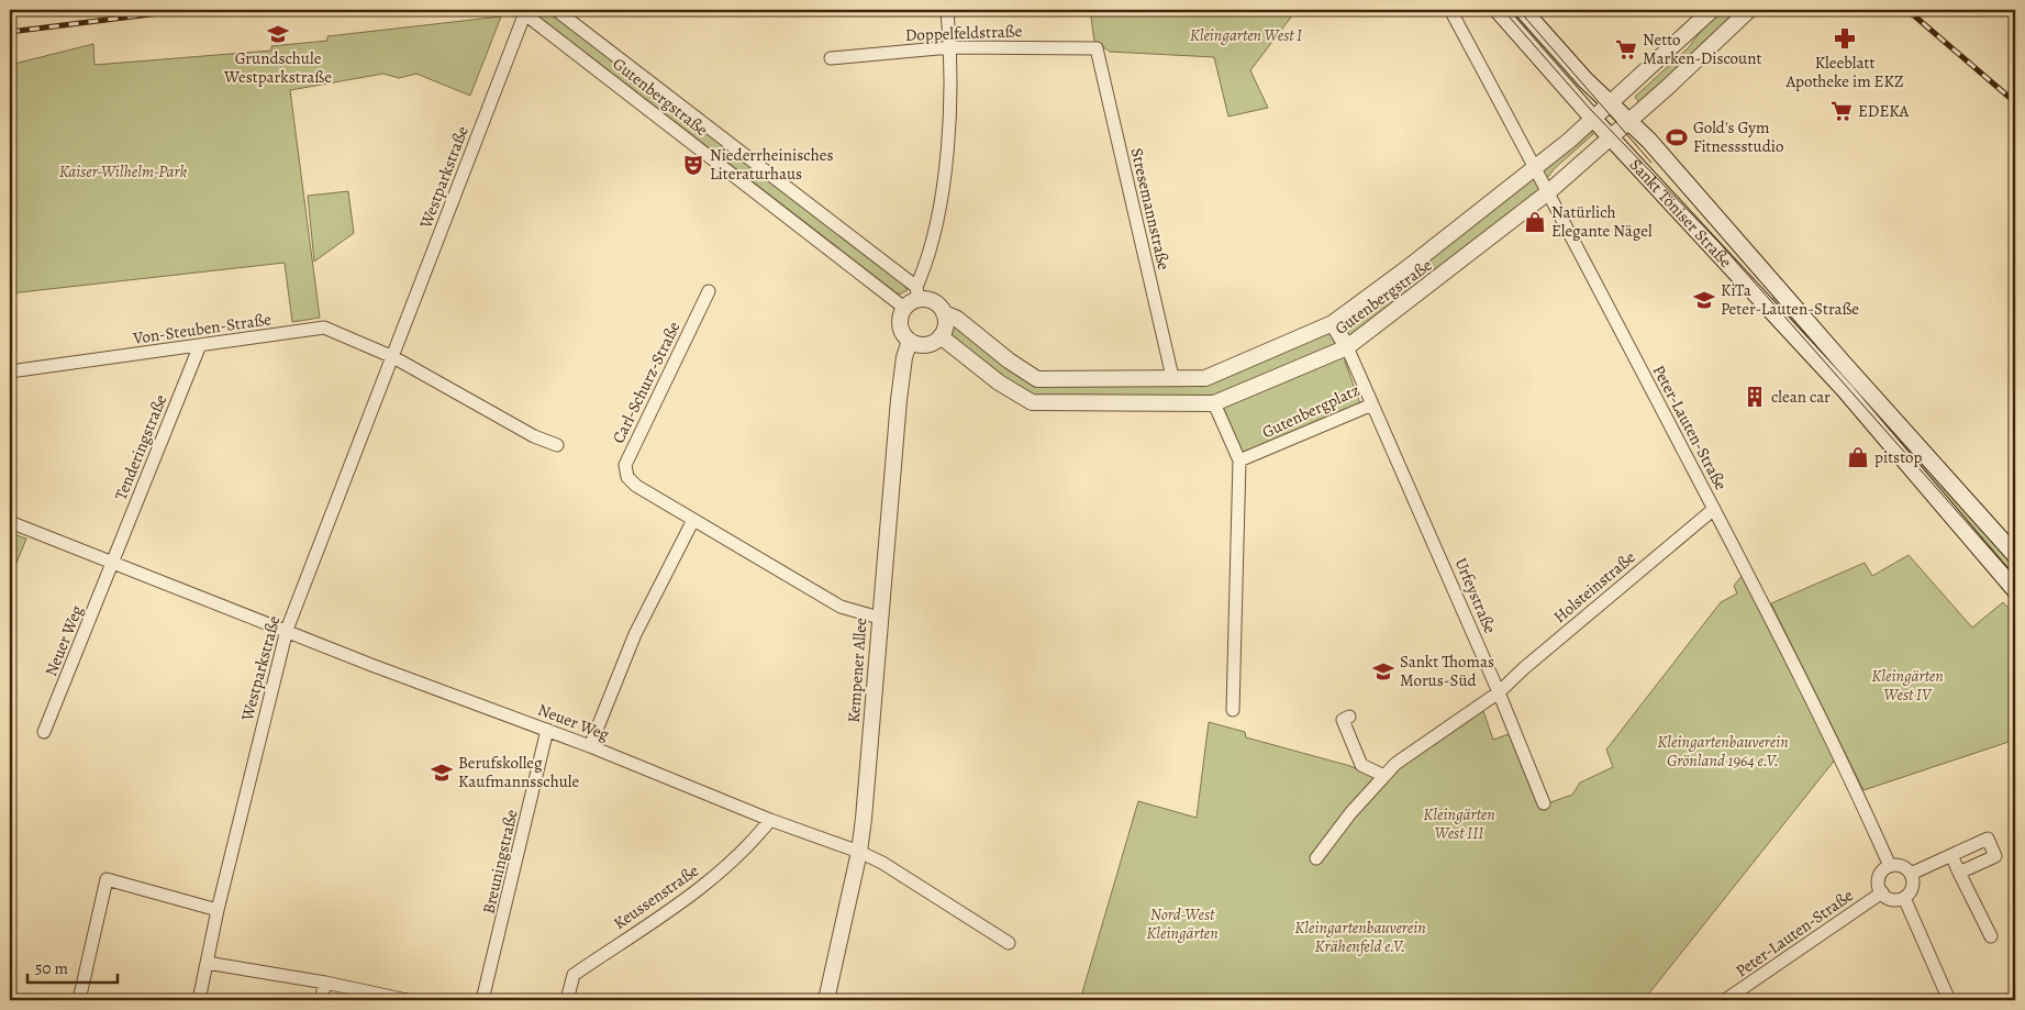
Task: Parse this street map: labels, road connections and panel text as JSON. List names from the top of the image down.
{
  "streets": {
    "main road": ["Sankt Töniser Straße"],
    "street": [
      "Doppelfeldstraße",
      "Gutenbergstraße",
      "Westparkstraße",
      "Stresemannstraße",
      "Von-Steuben-Straße",
      "Carl-Schurz-Straße",
      "Gutenbergplatz",
      "Peter-Lauten-Straße",
      "Tenderingstraße",
      "Holsteinstraße",
      "Urfeystraße",
      "Neuer Weg",
      "Kempener Allee",
      "Breuningstraße",
      "Keussenstraße"
    ]
  },
  "crossings": [
    ["Doppelfeldstraße", "Stresemannstraße"],
    ["Gutenbergstraße", "Westparkstraße"],
    ["Gutenbergstraße", "Stresemannstraße"],
    ["Gutenbergstraße", "Sankt Töniser Straße"],
    ["Gutenbergstraße", "Gutenbergplatz"],
    ["Gutenbergstraße", "Peter-Lauten-Straße"],
    ["Gutenbergstraße", "Kempener Allee"],
    ["Westparkstraße", "Von-Steuben-Straße"],
    ["Westparkstraße", "Neuer Weg"],
    ["Von-Steuben-Straße", "Tenderingstraße"],
    ["Carl-Schurz-Straße", "Kempener Allee"],
    ["Gutenbergplatz", "Urfeystraße"],
    ["Peter-Lauten-Straße", "Holsteinstraße"],
    ["Tenderingstraße", "Neuer Weg"],
    ["Holsteinstraße", "Urfeystraße"],
    ["Neuer Weg", "Kempener Allee"],
    ["Neuer Weg", "Breuningstraße"],
    ["Neuer Weg", "Keussenstraße"]
  ],
  "parks": [
    "Kleingarten West I",
    "Kaiser-Wilhelm-Park",
    "Kleingärten West IV",
    "Kleingartenbauverein Grönland 1964 e.V.",
    "Kleingärten West III",
    "Nord-West Kleingärten",
    "Kleingartenbauverein Krähenfeld e.V."
  ],
  "places": {
    "school or university": [
      "Grundschule Westparkstraße",
      "KiTa Peter-Lauten-Straße",
      "Sankt Thomas Morus-Süd",
      "Berufskolleg Kaufmannsschule"
    ],
    "pharmacy": ["Kleeblatt Apotheke im EKZ"],
    "supermarket": ["Netto Marken-Discount", "EDEKA"],
    "sports": ["Gold's Gym Fitnessstudio"],
    "theatre": ["Niederrheinisches Literaturhaus"],
    "shop": ["Natürlich Elegante Nägel", "pitstop"],
    "building": ["clean car"]
  },
  "scale_bar": "50 m"
}
